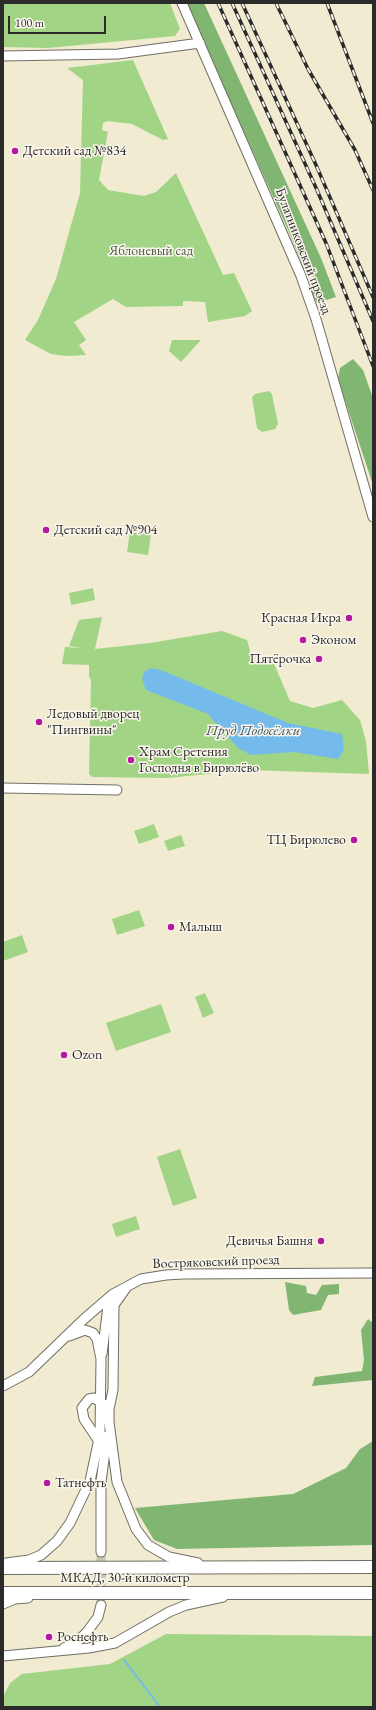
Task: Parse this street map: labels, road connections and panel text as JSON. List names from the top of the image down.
{
  "streets": {
    "highway": ["МКАД, 30-й километр"],
    "street": ["Булатниковский проезд", "Востряковский проезд"]
  },
  "water": ["Пруд Подосёлки"],
  "parks": ["Яблоневый сад"],
  "places": [
    "Детский сад №834",
    "Детский сад №904",
    "Красная Икра",
    "Эконом",
    "Пятёрочка",
    "Ледовый дворец \"Пингвины\"",
    "Храм Сретения Господня в Бирюлёво",
    "ТЦ Бирюлево",
    "Малыш",
    "Ozon",
    "Девичья Башня",
    "Татнефть",
    "Роснефть"
  ],
  "scale_bar": "100 m"
}
